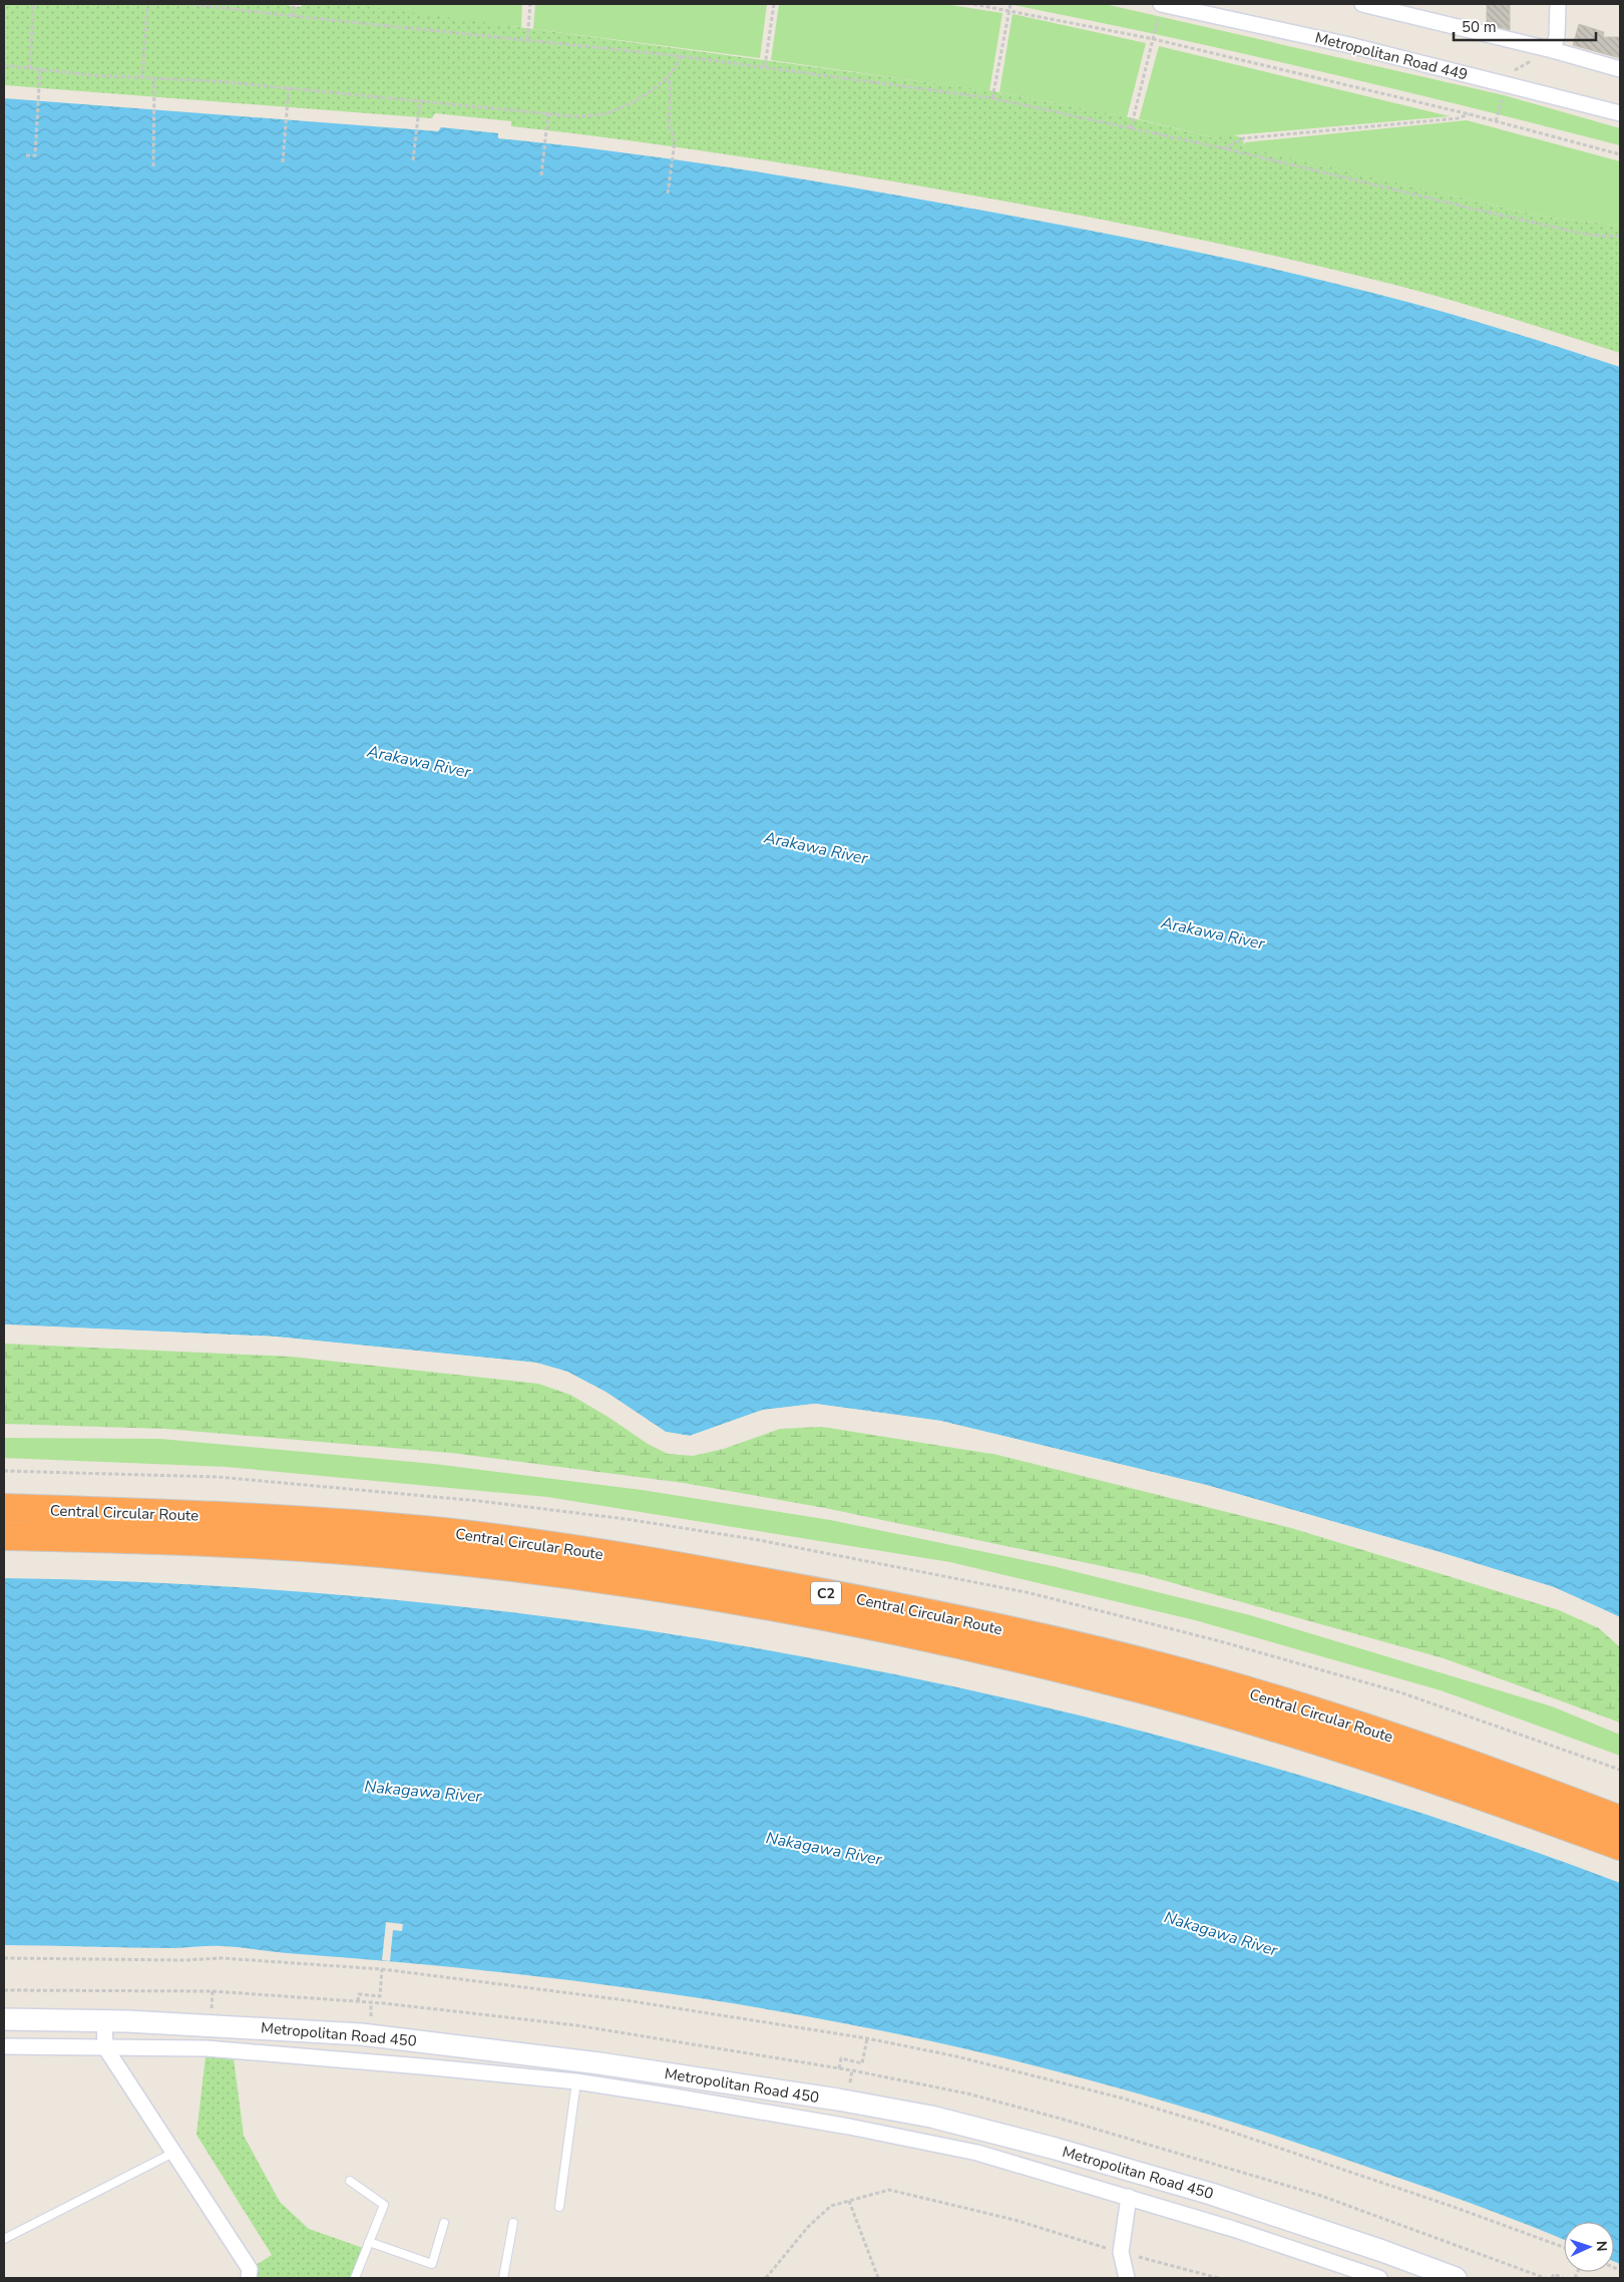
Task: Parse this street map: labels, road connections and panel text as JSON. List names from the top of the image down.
{
  "streets": {
    "highway": ["Central Circular Route", "C2"],
    "main road": ["Metropolitan Road 450"],
    "street": ["Metropolitan Road 449"]
  },
  "water": ["Arakawa River", "Nakagawa River"],
  "scale_bar": "50 m",
  "north": "right"
}
